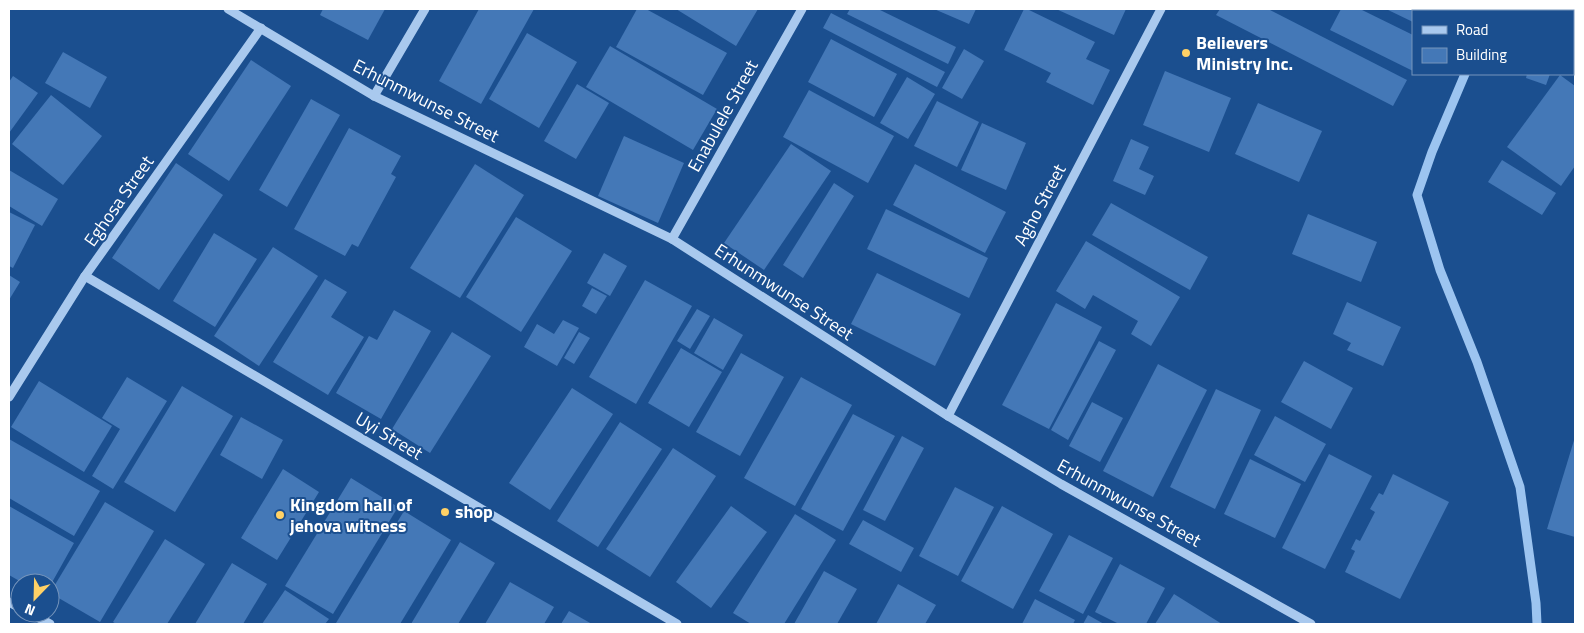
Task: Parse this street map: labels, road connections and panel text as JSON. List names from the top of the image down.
{
  "streets": {
    "street": [
      "Erhunmwunse Street",
      "Enabulele Street",
      "Eghosa Street",
      "Agho Street",
      "Uyi Street"
    ]
  },
  "crossings": [
    ["Erhunmwunse Street", "Enabulele Street"],
    ["Erhunmwunse Street", "Eghosa Street"],
    ["Erhunmwunse Street", "Agho Street"],
    ["Eghosa Street", "Uyi Street"]
  ],
  "places": ["Believers Ministry Inc.", "shop", "Kingdom hall of jehova witness"],
  "legend": ["Road", "Building"],
  "north": "bottom left"
}
